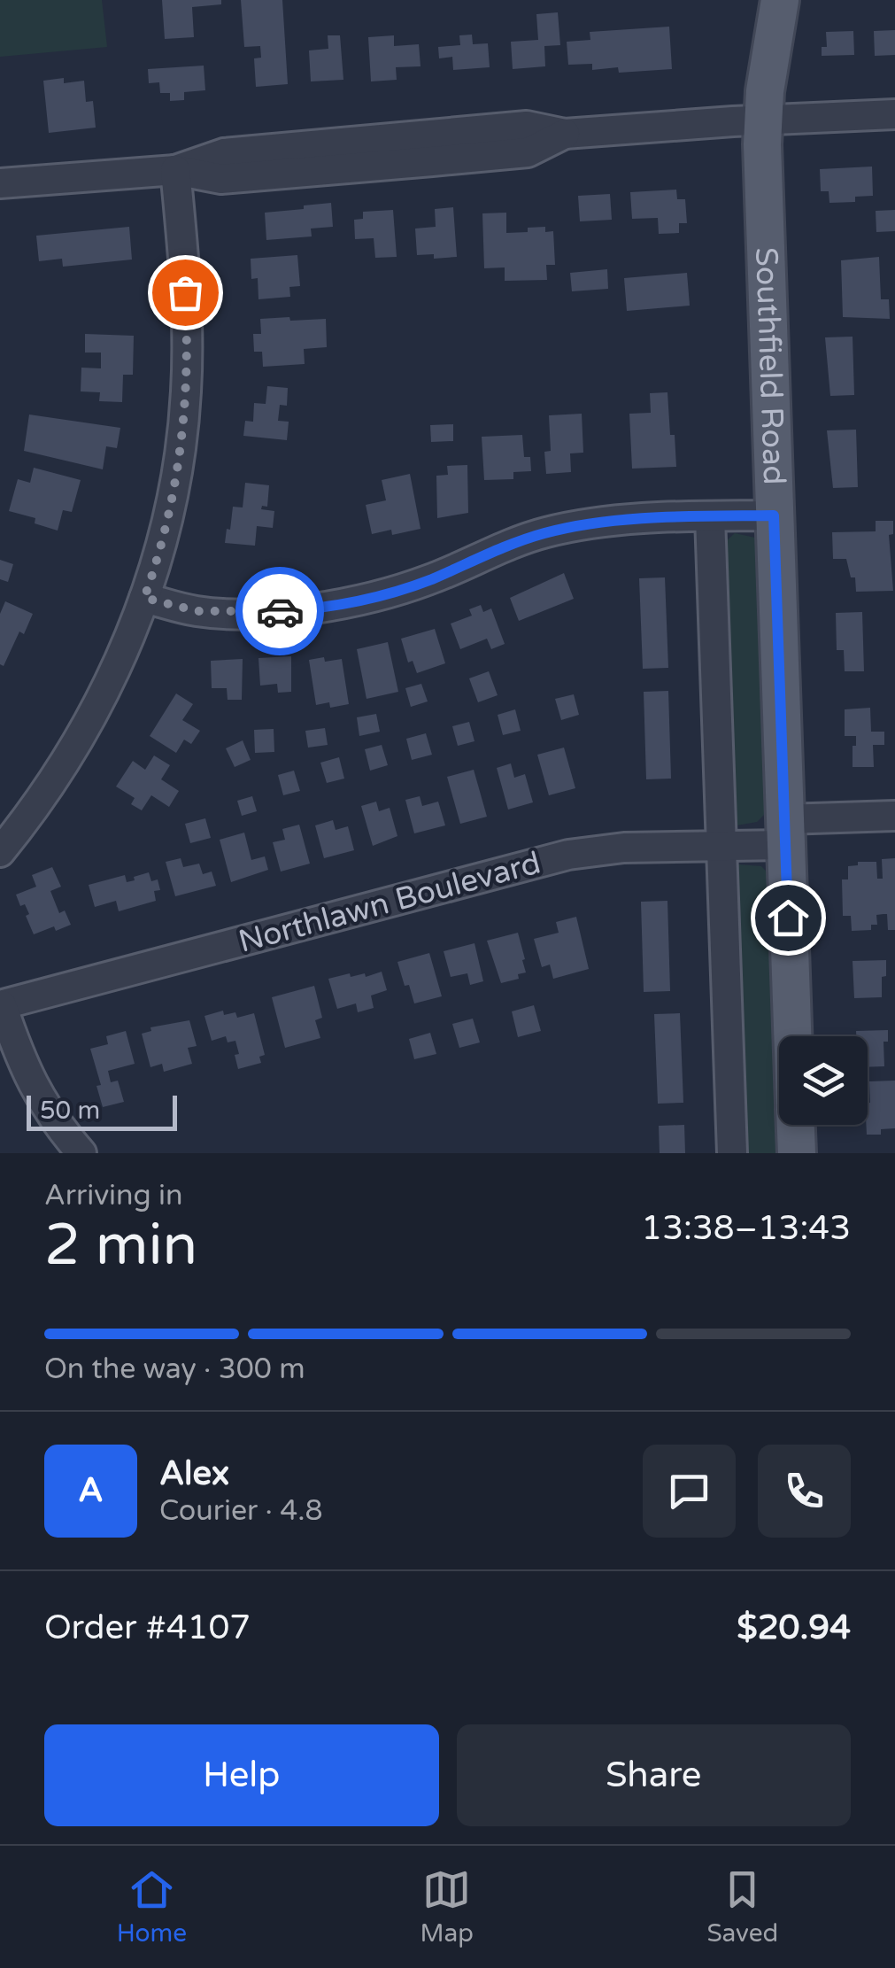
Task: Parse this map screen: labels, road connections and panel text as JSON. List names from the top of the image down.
{
  "streets": {
    "main road": ["Southfield Road"],
    "street": ["Northlawn Boulevard"]
  },
  "crossings": [
    ["Southfield Road", "Northlawn Boulevard"]
  ],
  "scale_bar": "50 m",
  "page": {
    "scale": "50 m",
    "heading": ["2 min", "Arriving in", "13:38–13:43"],
    "panel": [
      "Alex",
      "Courier · 4.8",
      "Order #4107",
      "$20.94"
    ],
    "bar": "On the way · 300 m",
    "round": "A",
    "buttons": ["Help", "Share"],
    "tabs": ["Home", "Map", "Saved"]
  }
}
